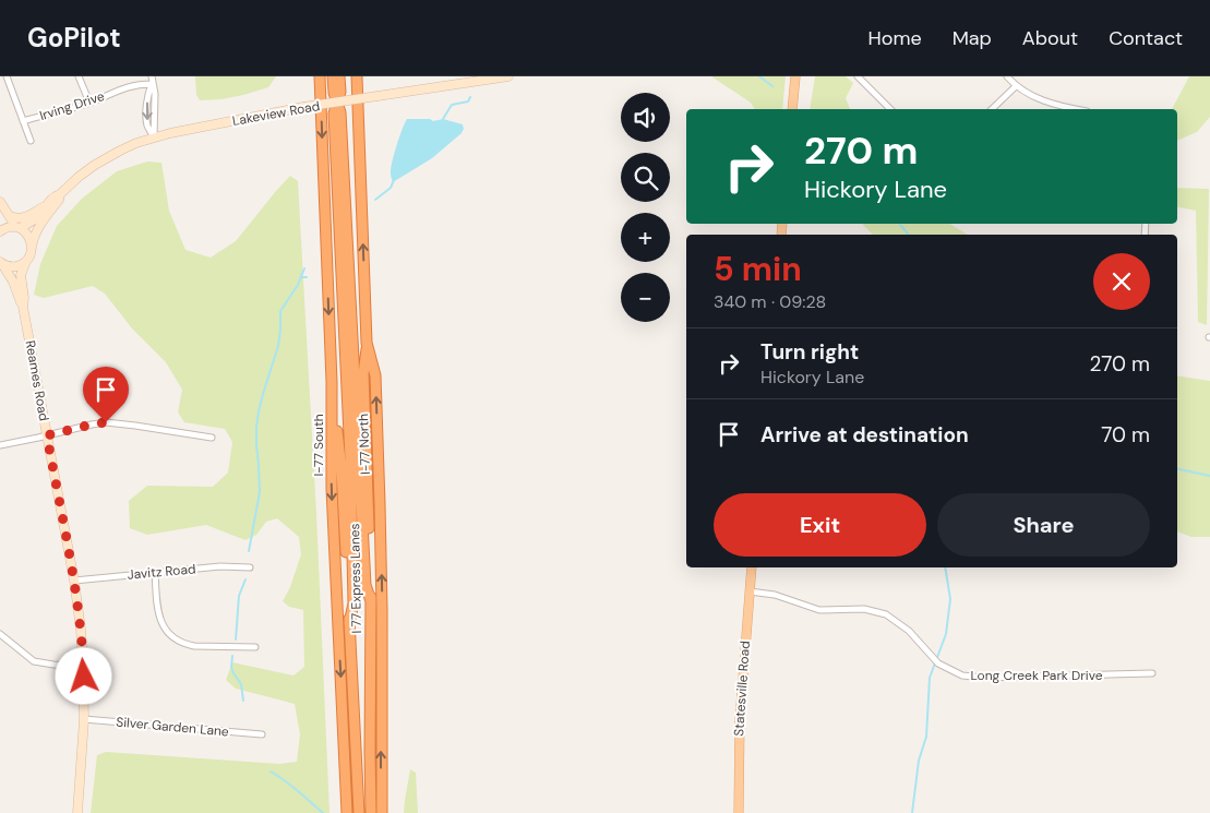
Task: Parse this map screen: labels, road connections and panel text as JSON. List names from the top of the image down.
{
  "streets": {
    "highway": ["I-77 North", "I-77 South", "I 77 Express Lanes"],
    "main road": ["Lakeview Road", "Reames Road", "Statesville Road"],
    "street": [
      "Irving Drive",
      "Javitz Road",
      "Long Creek Park Drive",
      "Silver Garden Lane"
    ]
  },
  "crossings": [
    ["Lakeview Road", "Reames Road"],
    ["Reames Road", "Javitz Road"],
    ["Reames Road", "Silver Garden Lane"],
    ["I-77 North", "I 77 Express Lanes"],
    ["I-77 South", "I 77 Express Lanes"],
    ["Long Creek Park Drive", "Statesville Road"]
  ],
  "page": {
    "header": "GoPilot",
    "nav": [
      "Home",
      "Map",
      "About",
      "Contact"
    ],
    "map_buttons": ["+", "−"],
    "turn": ["270 m", "Hickory Lane"],
    "heading": ["5 min", "340 m · 09:28"],
    "list": [
      {
        "name": "Turn right",
        "note": "Hickory Lane",
        "value": "270 m"
      },
      {
        "name": "Arrive at destination",
        "value": "70 m"
      }
    ],
    "buttons": ["Exit", "Share"]
  }
}
